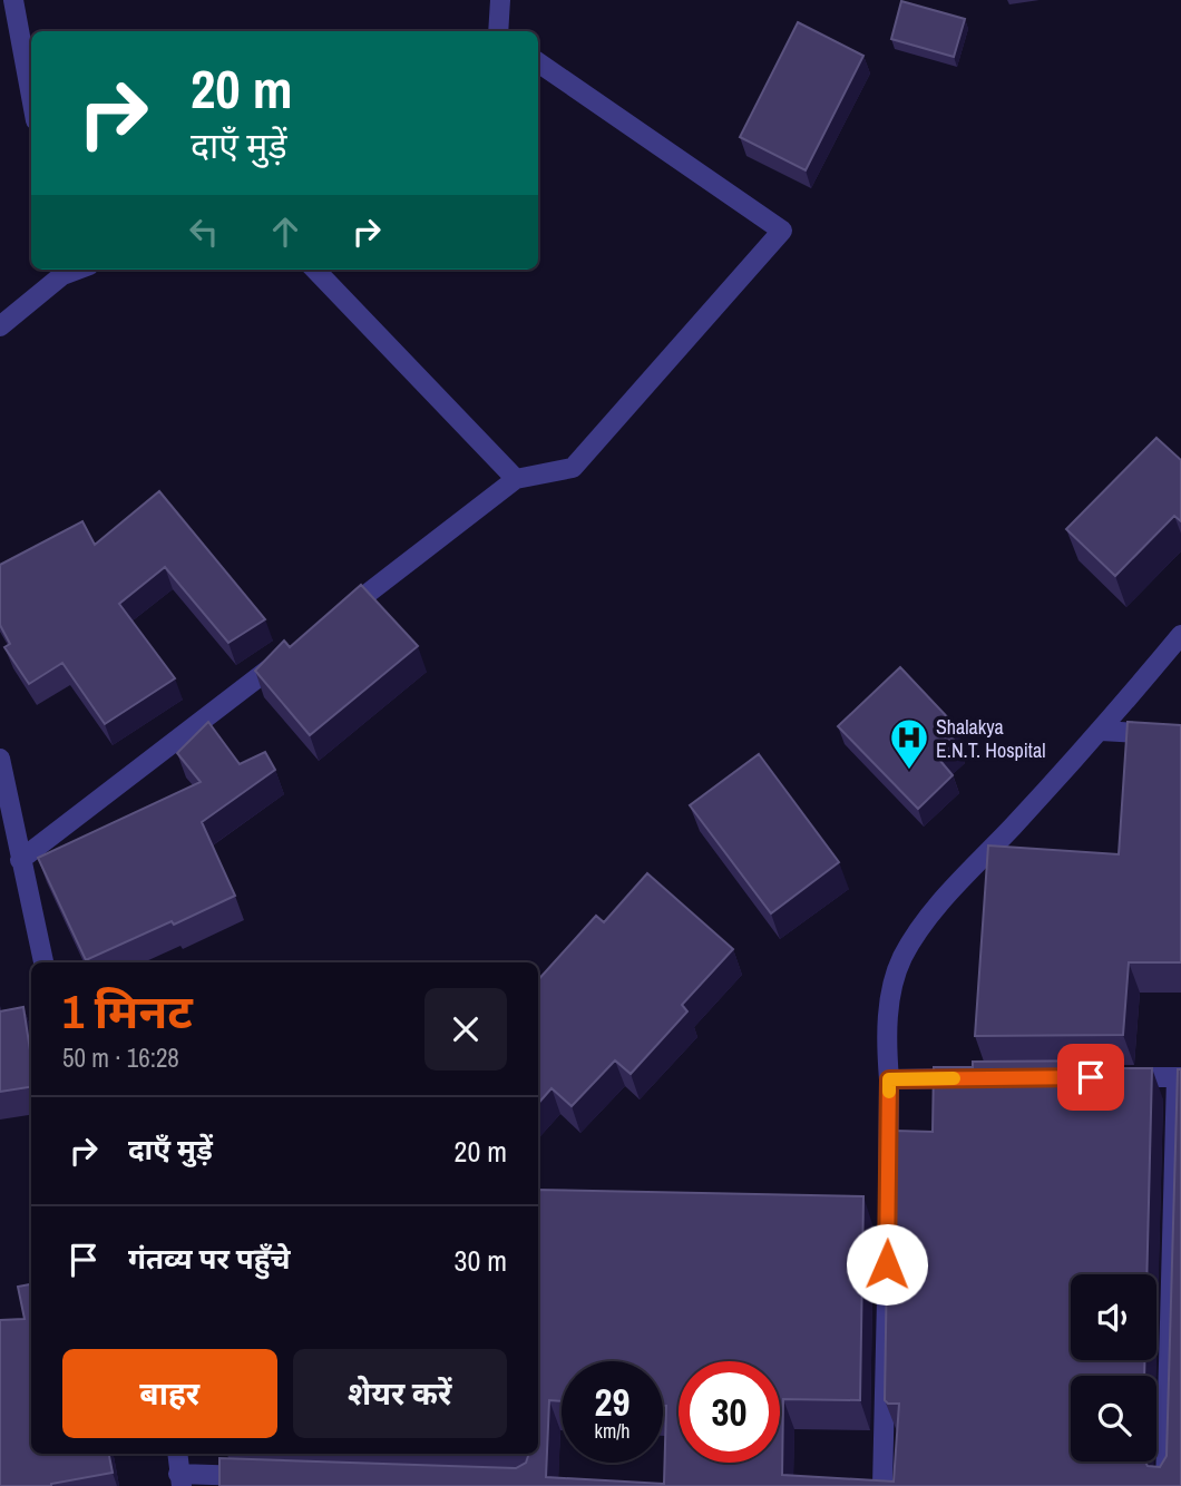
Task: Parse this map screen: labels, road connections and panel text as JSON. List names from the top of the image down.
{
  "places": {
    "hospital": ["Shalakya E.N.T. Hospital"]
  },
  "page": {
    "turn": ["20 m", "दाएँ मुड़ें"],
    "heading": ["1 मिनट", "50 m · 16:28"],
    "list": [
      {
        "name": "दाएँ मुड़ें",
        "value": "20 m"
      },
      {
        "name": "गंतव्य पर पहुँचे",
        "value": "30 m"
      }
    ],
    "buttons": ["बाहर", "शेयर करें"],
    "speed": "29 km/h",
    "limit": "30"
  }
}
